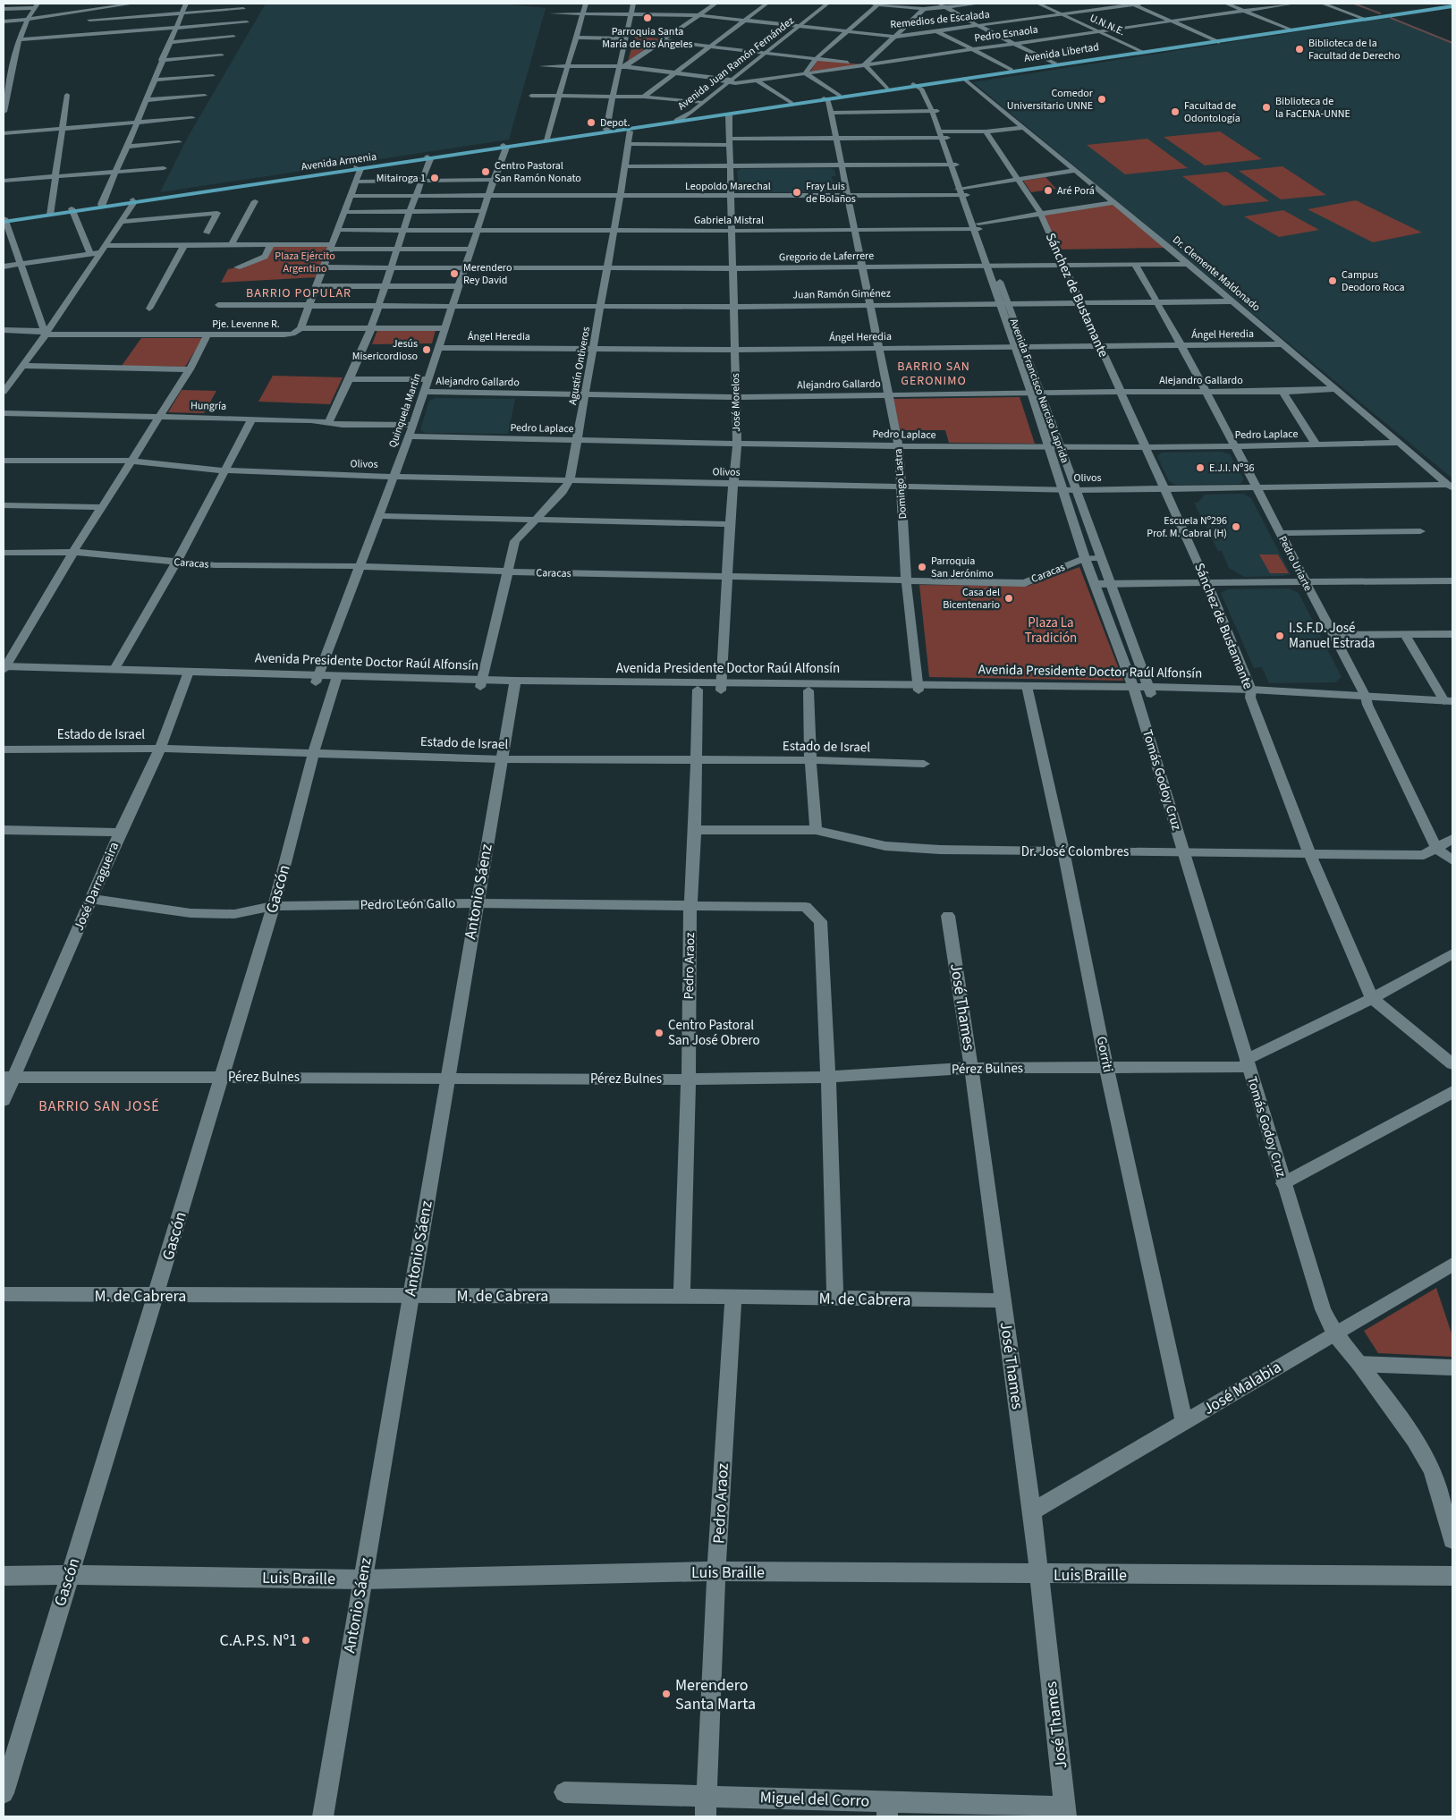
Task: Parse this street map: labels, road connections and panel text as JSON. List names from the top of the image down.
{
  "streets": {
    "main road": ["Avenida Libertad", "Avenida Armenia"],
    "street": [
      "Remedios de Escalada",
      "U.N.N.E.",
      "Pedro Esnaola",
      "Avenida Juan Ramón Fernández",
      "Leopoldo Marechal",
      "Gabriela Mistral",
      "Gregorio de Laferrere",
      "Dr. Clemente Maldonado",
      "Juan Ramón Giménez",
      "Sánchez de Bustamante",
      "Pje. Levenne R.",
      "Ángel Heredia",
      "Agustín Ontiveros",
      "Alejandro Gallardo",
      "Avenida Francisco Narciso Laprida",
      "José Morelos",
      "Hungría",
      "Quinquela Martin",
      "Pedro Laplace",
      "Olivos",
      "Domingo Lastra",
      "Caracas",
      "Pedro Uriarte",
      "Avenida Presidente Doctor Raúl Alfonsín",
      "Estado de Israel",
      "Tomás Godoy Cruz",
      "Dr. José Colombres",
      "José Darragueira",
      "Gascón",
      "Antonio Sáenz",
      "Pedro León Gallo",
      "Pedro Araoz",
      "José Thames",
      "Gorriti",
      "Pérez Bulnes",
      "M. de Cabrera",
      "José Malabia",
      "Luis Braille",
      "Miguel del Corro"
    ]
  },
  "crossings": [
    ["Remedios de Escalada", "U.N.N.E."],
    ["Remedios de Escalada", "Avenida Juan Ramón Fernández"],
    ["U.N.N.E.", "Pedro Esnaola"],
    ["U.N.N.E.", "Avenida Libertad"],
    ["Pedro Esnaola", "Avenida Juan Ramón Fernández"],
    ["Avenida Libertad", "Avenida Juan Ramón Fernández"],
    ["Avenida Libertad", "Avenida Armenia"],
    ["Avenida Libertad", "Dr. Clemente Maldonado"],
    ["Avenida Libertad", "Avenida Francisco Narciso Laprida"],
    ["Avenida Libertad", "José Morelos"],
    ["Avenida Libertad", "Domingo Lastra"],
    ["Avenida Juan Ramón Fernández", "Avenida Armenia"],
    ["Avenida Armenia", "Quinquela Martin"],
    ["Leopoldo Marechal", "Dr. Clemente Maldonado"],
    ["Leopoldo Marechal", "Sánchez de Bustamante"],
    ["Leopoldo Marechal", "Agustín Ontiveros"],
    ["Leopoldo Marechal", "Avenida Francisco Narciso Laprida"],
    ["Leopoldo Marechal", "José Morelos"],
    ["Leopoldo Marechal", "Quinquela Martin"],
    ["Leopoldo Marechal", "Domingo Lastra"],
    ["Gabriela Mistral", "Dr. Clemente Maldonado"],
    ["Gabriela Mistral", "Sánchez de Bustamante"],
    ["Gabriela Mistral", "Agustín Ontiveros"],
    ["Gabriela Mistral", "Avenida Francisco Narciso Laprida"],
    ["Gabriela Mistral", "José Morelos"],
    ["Gabriela Mistral", "Quinquela Martin"],
    ["Gabriela Mistral", "Domingo Lastra"],
    ["Gregorio de Laferrere", "Dr. Clemente Maldonado"],
    ["Gregorio de Laferrere", "Sánchez de Bustamante"],
    ["Gregorio de Laferrere", "Agustín Ontiveros"],
    ["Gregorio de Laferrere", "Avenida Francisco Narciso Laprida"],
    ["Gregorio de Laferrere", "José Morelos"],
    ["Gregorio de Laferrere", "Quinquela Martin"],
    ["Gregorio de Laferrere", "Domingo Lastra"],
    ["Gregorio de Laferrere", "Pedro Uriarte"],
    ["Dr. Clemente Maldonado", "Juan Ramón Giménez"],
    ["Dr. Clemente Maldonado", "Ángel Heredia"],
    ["Dr. Clemente Maldonado", "Alejandro Gallardo"],
    ["Dr. Clemente Maldonado", "Pedro Laplace"],
    ["Dr. Clemente Maldonado", "Olivos"],
    ["Juan Ramón Giménez", "Sánchez de Bustamante"],
    ["Juan Ramón Giménez", "Agustín Ontiveros"],
    ["Juan Ramón Giménez", "Avenida Francisco Narciso Laprida"],
    ["Juan Ramón Giménez", "José Morelos"],
    ["Juan Ramón Giménez", "Quinquela Martin"],
    ["Juan Ramón Giménez", "Domingo Lastra"],
    ["Juan Ramón Giménez", "Pedro Uriarte"],
    ["Sánchez de Bustamante", "Ángel Heredia"],
    ["Sánchez de Bustamante", "Alejandro Gallardo"],
    ["Sánchez de Bustamante", "Pedro Laplace"],
    ["Sánchez de Bustamante", "Olivos"],
    ["Sánchez de Bustamante", "Avenida Presidente Doctor Raúl Alfonsín"],
    ["Sánchez de Bustamante", "Dr. José Colombres"],
    ["Pje. Levenne R.", "Quinquela Martin"],
    ["Ángel Heredia", "Agustín Ontiveros"],
    ["Ángel Heredia", "Avenida Francisco Narciso Laprida"],
    ["Ángel Heredia", "José Morelos"],
    ["Ángel Heredia", "Quinquela Martin"],
    ["Ángel Heredia", "Domingo Lastra"],
    ["Ángel Heredia", "Pedro Uriarte"],
    ["Agustín Ontiveros", "Alejandro Gallardo"],
    ["Agustín Ontiveros", "Pedro Laplace"],
    ["Agustín Ontiveros", "Olivos"],
    ["Agustín Ontiveros", "Caracas"],
    ["Agustín Ontiveros", "Avenida Presidente Doctor Raúl Alfonsín"],
    ["Alejandro Gallardo", "Avenida Francisco Narciso Laprida"],
    ["Alejandro Gallardo", "José Morelos"],
    ["Alejandro Gallardo", "Quinquela Martin"],
    ["Alejandro Gallardo", "Domingo Lastra"],
    ["Alejandro Gallardo", "Pedro Uriarte"],
    ["Avenida Francisco Narciso Laprida", "Pedro Laplace"],
    ["Avenida Francisco Narciso Laprida", "Olivos"],
    ["Avenida Francisco Narciso Laprida", "Caracas"],
    ["Avenida Francisco Narciso Laprida", "Avenida Presidente Doctor Raúl Alfonsín"],
    ["Avenida Francisco Narciso Laprida", "Tomás Godoy Cruz"],
    ["José Morelos", "Pedro Laplace"],
    ["José Morelos", "Olivos"],
    ["José Morelos", "Caracas"],
    ["José Morelos", "Avenida Presidente Doctor Raúl Alfonsín"],
    ["Hungría", "Quinquela Martin"],
    ["Quinquela Martin", "Pedro Laplace"],
    ["Quinquela Martin", "Olivos"],
    ["Quinquela Martin", "Caracas"],
    ["Quinquela Martin", "Avenida Presidente Doctor Raúl Alfonsín"],
    ["Pedro Laplace", "Domingo Lastra"],
    ["Pedro Laplace", "Pedro Uriarte"],
    ["Olivos", "Domingo Lastra"],
    ["Olivos", "Pedro Uriarte"],
    ["Domingo Lastra", "Caracas"],
    ["Domingo Lastra", "Avenida Presidente Doctor Raúl Alfonsín"],
    ["Pedro Uriarte", "Avenida Presidente Doctor Raúl Alfonsín"],
    ["Pedro Uriarte", "Dr. José Colombres"],
    ["Avenida Presidente Doctor Raúl Alfonsín", "Tomás Godoy Cruz"],
    ["Avenida Presidente Doctor Raúl Alfonsín", "José Darragueira"],
    ["Avenida Presidente Doctor Raúl Alfonsín", "Gascón"],
    ["Avenida Presidente Doctor Raúl Alfonsín", "Antonio Sáenz"],
    ["Avenida Presidente Doctor Raúl Alfonsín", "Pedro Araoz"],
    ["Avenida Presidente Doctor Raúl Alfonsín", "Gorriti"],
    ["Estado de Israel", "José Darragueira"],
    ["Estado de Israel", "Gascón"],
    ["Estado de Israel", "Antonio Sáenz"],
    ["Estado de Israel", "Pedro Araoz"],
    ["Tomás Godoy Cruz", "Dr. José Colombres"],
    ["Tomás Godoy Cruz", "Pérez Bulnes"],
    ["Tomás Godoy Cruz", "José Malabia"],
    ["Dr. José Colombres", "Pedro Araoz"],
    ["Dr. José Colombres", "Gorriti"],
    ["José Darragueira", "Pedro León Gallo"],
    ["José Darragueira", "Pérez Bulnes"],
    ["Gascón", "Pedro León Gallo"],
    ["Gascón", "Pérez Bulnes"],
    ["Gascón", "M. de Cabrera"],
    ["Gascón", "Luis Braille"],
    ["Antonio Sáenz", "Pedro León Gallo"],
    ["Antonio Sáenz", "Pérez Bulnes"],
    ["Antonio Sáenz", "M. de Cabrera"],
    ["Antonio Sáenz", "Luis Braille"],
    ["Pedro León Gallo", "Pedro Araoz"],
    ["Pedro León Gallo", "Pérez Bulnes"],
    ["Pedro Araoz", "Pérez Bulnes"],
    ["Pedro Araoz", "M. de Cabrera"],
    ["Pedro Araoz", "Luis Braille"],
    ["Pedro Araoz", "Miguel del Corro"],
    ["José Thames", "Pérez Bulnes"],
    ["José Thames", "M. de Cabrera"],
    ["José Thames", "José Malabia"],
    ["José Thames", "Luis Braille"],
    ["José Thames", "Miguel del Corro"],
    ["Gorriti", "Pérez Bulnes"],
    ["Gorriti", "José Malabia"]
  ],
  "districts": ["BARRIO POPULAR", "BARRIO SAN GERONIMO", "BARRIO SAN JOSÉ"],
  "parks": ["Plaza Ejército Argentino", "Plaza La Tradición"],
  "places": [
    "Parroquia Santa María de los Ángeles",
    "Biblioteca de la Facultad de Derecho",
    "Comedor Universitario UNNE",
    "Biblioteca de la FaCENA-UNNE",
    "Facultad de Odontología",
    "Depot.",
    "Centro Pastoral San Ramón Nonato",
    "Mitairoga 1",
    "Aré Porá",
    "Fray Luis de Bolaños",
    "Merendero Rey David",
    "Campus Deodoro Roca",
    "Jesús Misericordioso",
    "E.J.I. Nº36",
    "Escuela Nº296 Prof. M. Cabral (H)",
    "Parroquia San Jerónimo",
    "Casa del Bicentenario",
    "I.S.F.D. José Manuel Estrada",
    "Centro Pastoral San José Obrero",
    "C.A.P.S. Nº1",
    "Merendero Santa Marta"
  ]
}
